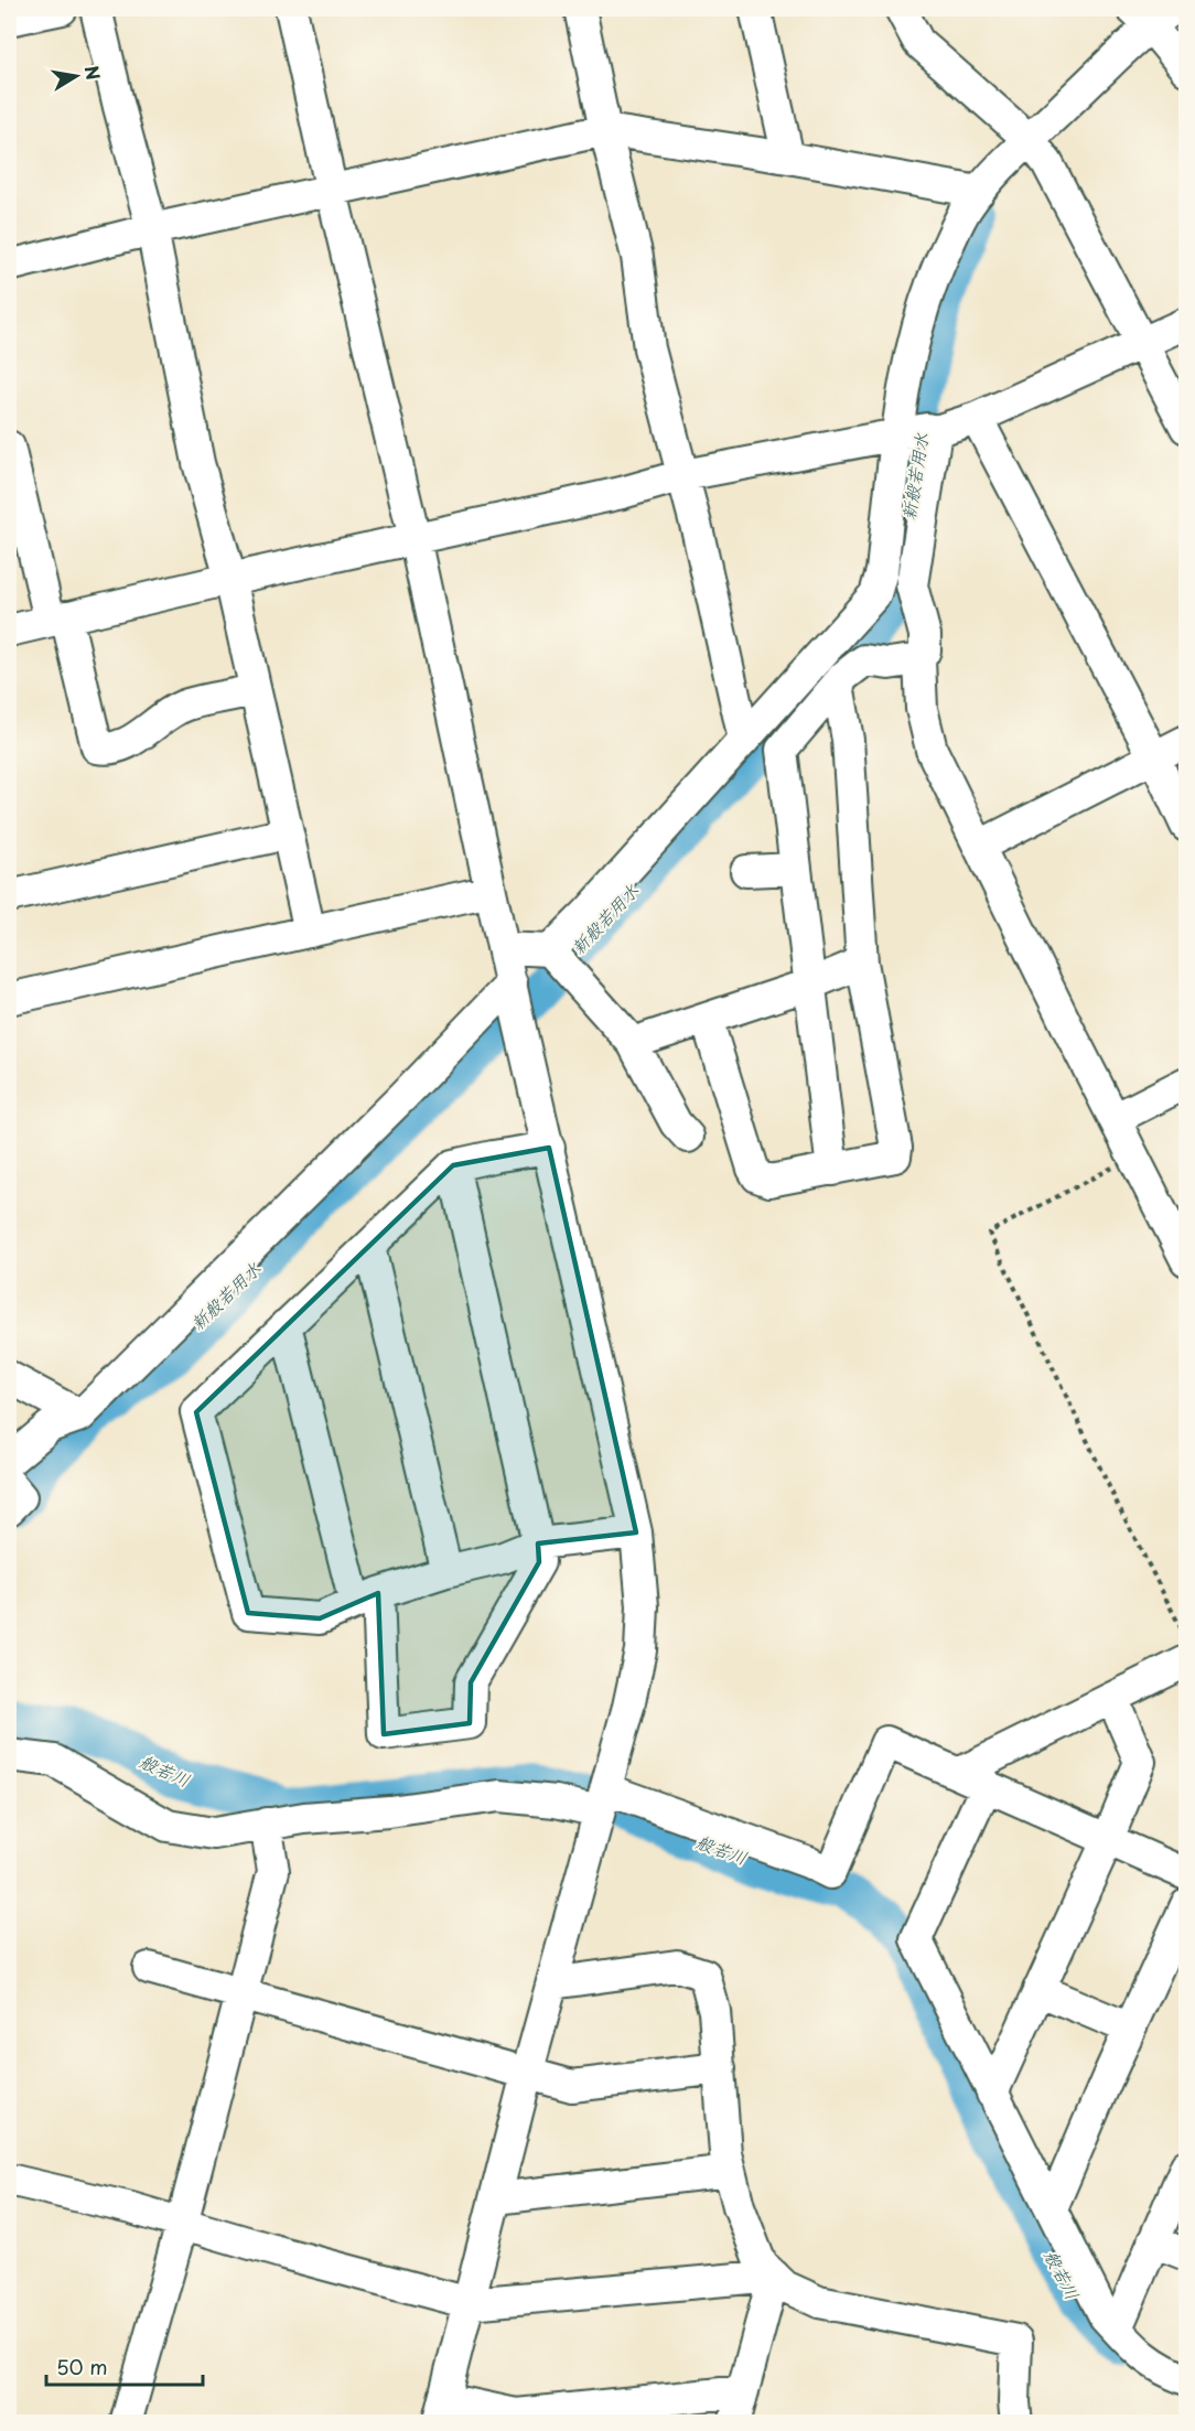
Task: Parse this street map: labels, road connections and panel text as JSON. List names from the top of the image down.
{
  "water": ["新般若用水", "般若川"],
  "scale_bar": "50 m",
  "north": "right"
}
